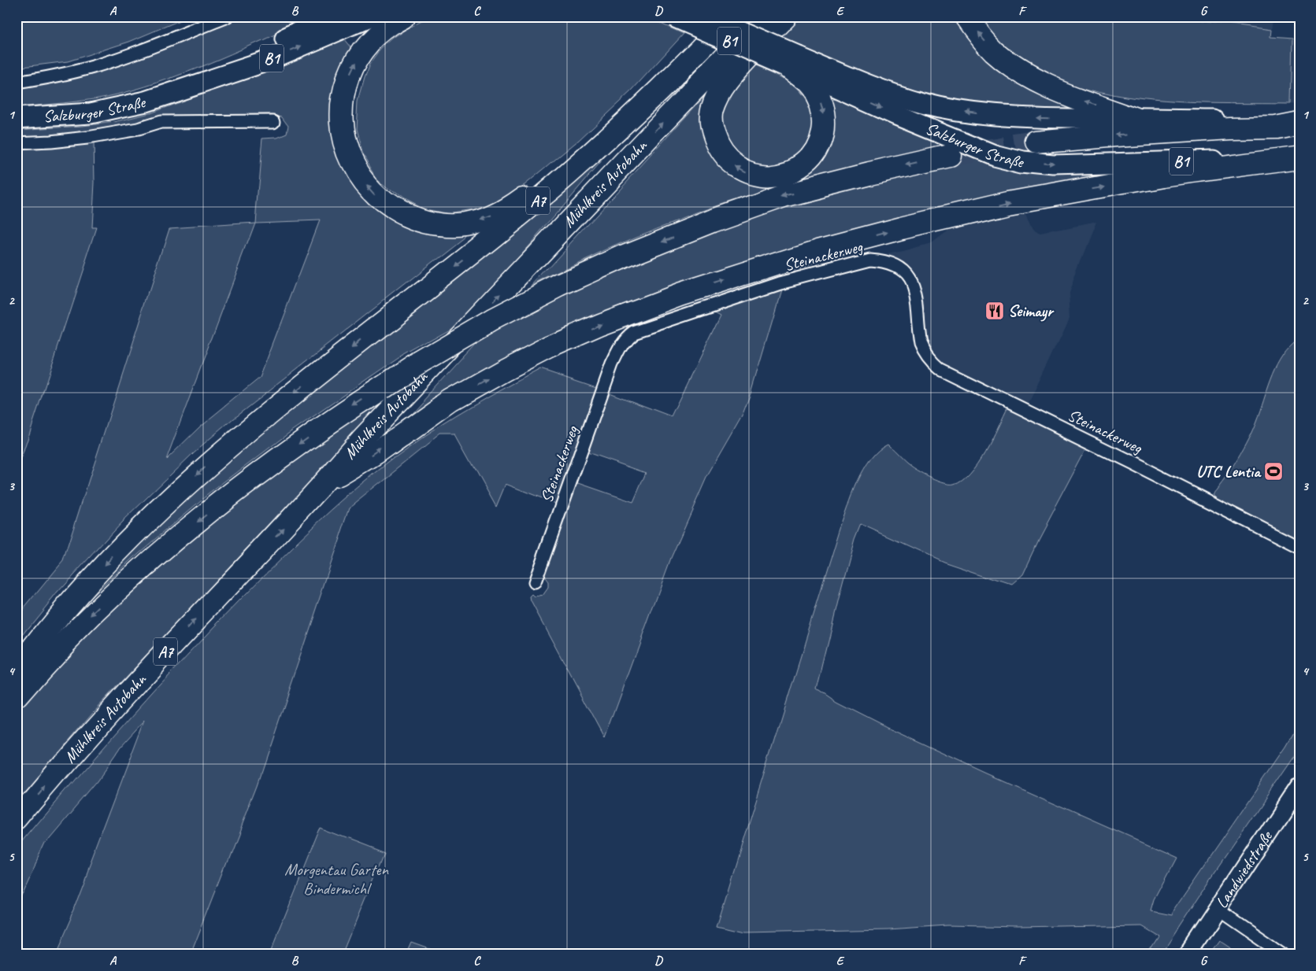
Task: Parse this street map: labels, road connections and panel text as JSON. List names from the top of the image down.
{
  "streets": {
    "highway": ["Mühlkreis Autobahn", "A7"],
    "main road": ["B1", "Salzburger Straße", "Landwiedstraße"],
    "street": ["Steinackerweg"]
  },
  "parks": ["Morgentau Garten Bindermichl"],
  "places": {
    "restaurant": ["Seimayr"],
    "sports": ["UTC Lentia"]
  },
  "grid": {
    "columns": [
      "A",
      "B",
      "C",
      "D",
      "E",
      "F",
      "G"
    ],
    "rows": [
      "1",
      "2",
      "3",
      "4",
      "5"
    ]
  }
}
